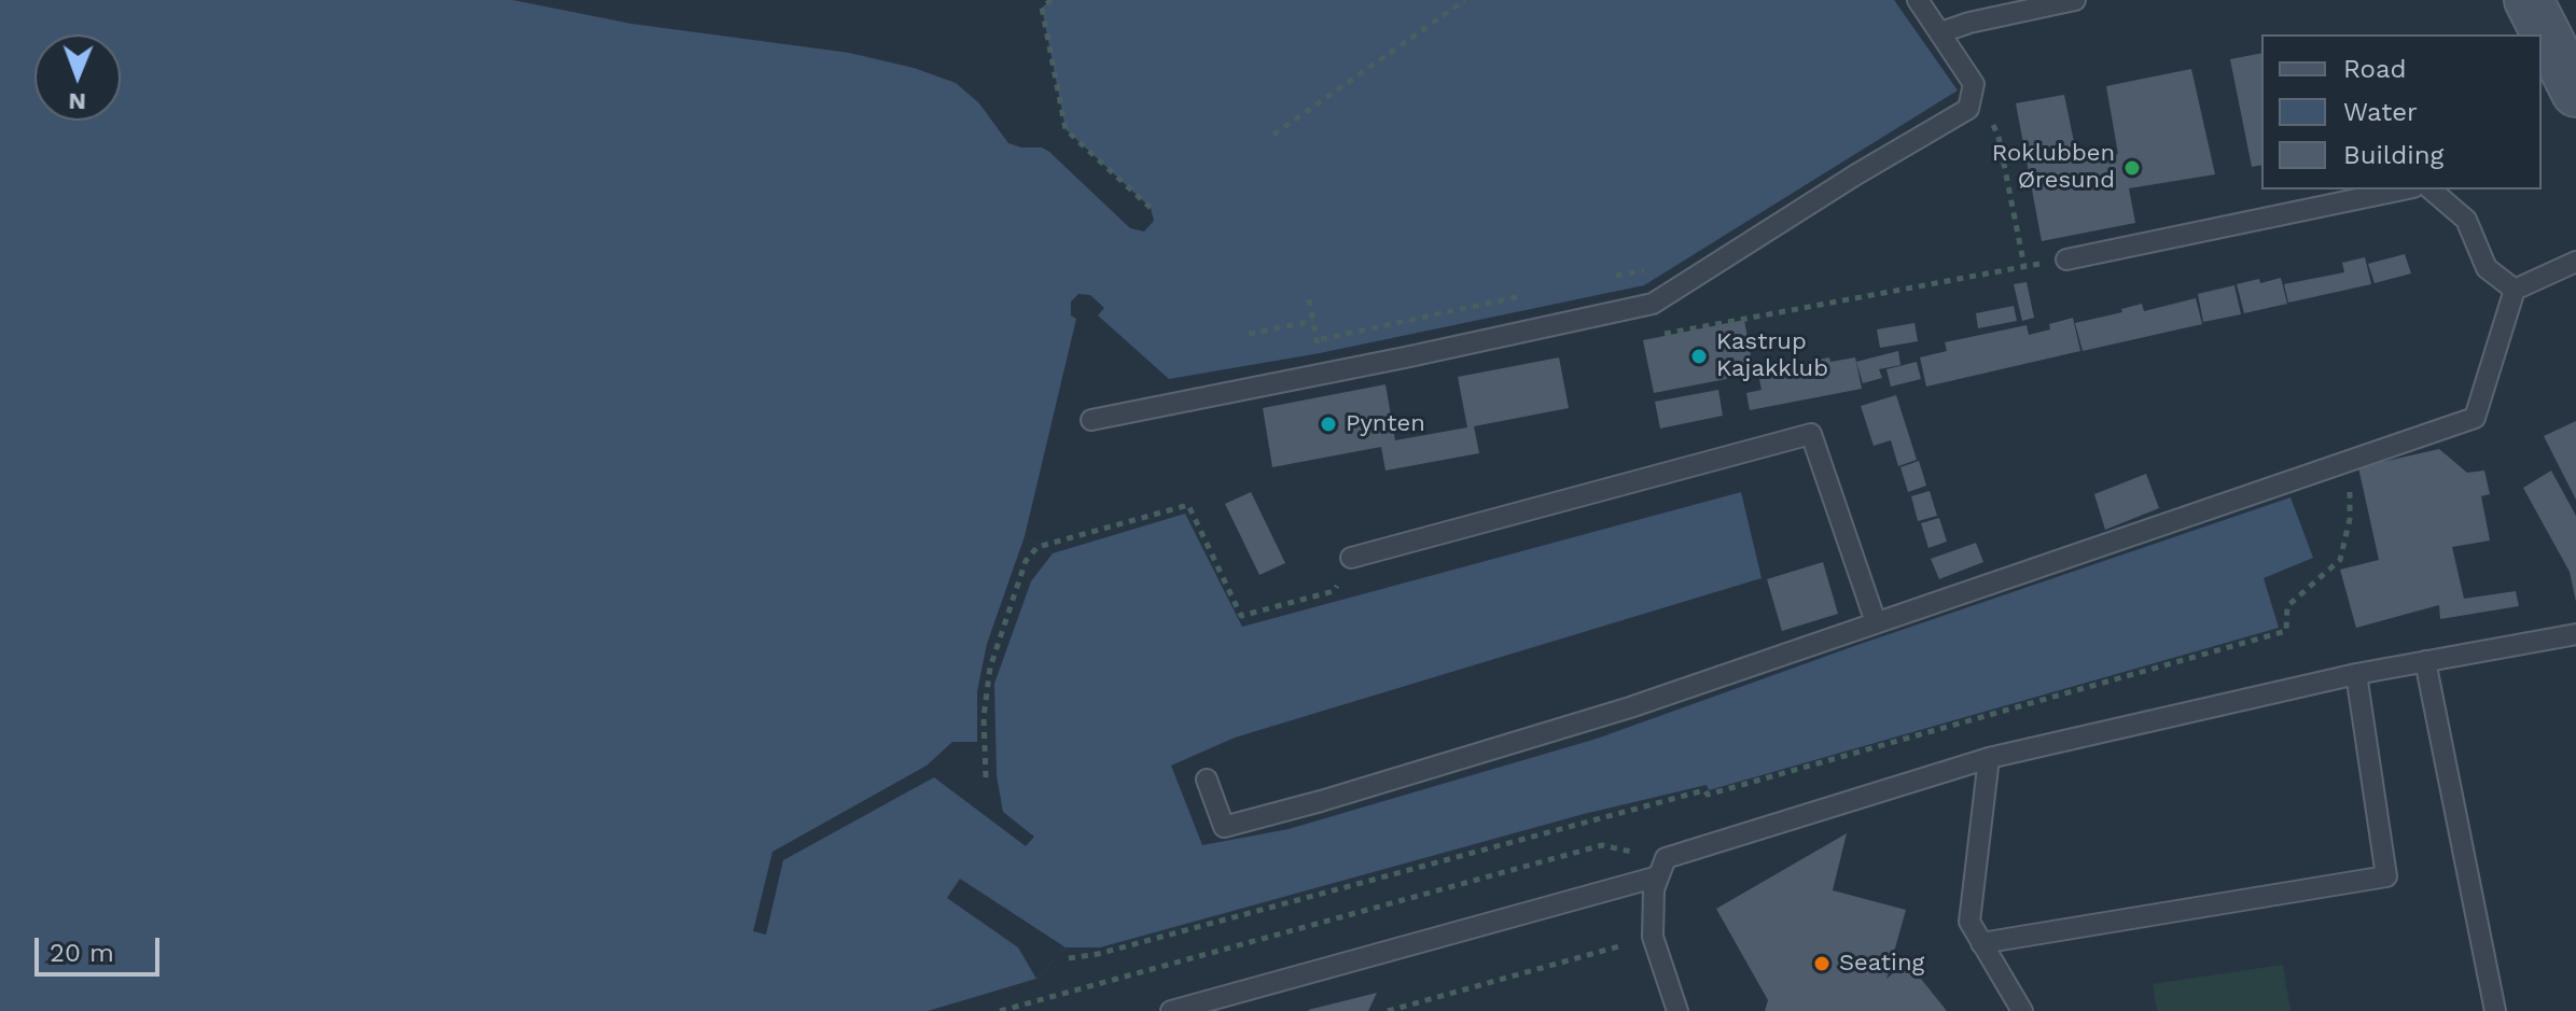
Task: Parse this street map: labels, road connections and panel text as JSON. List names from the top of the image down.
{
  "places": [
    "Roklubben Øresund",
    "Kastrup Kajakklub",
    "Pynten",
    "Seating"
  ],
  "legend": ["Road", "Water", "Building"],
  "scale_bar": "20 m",
  "north": "bottom"
}
